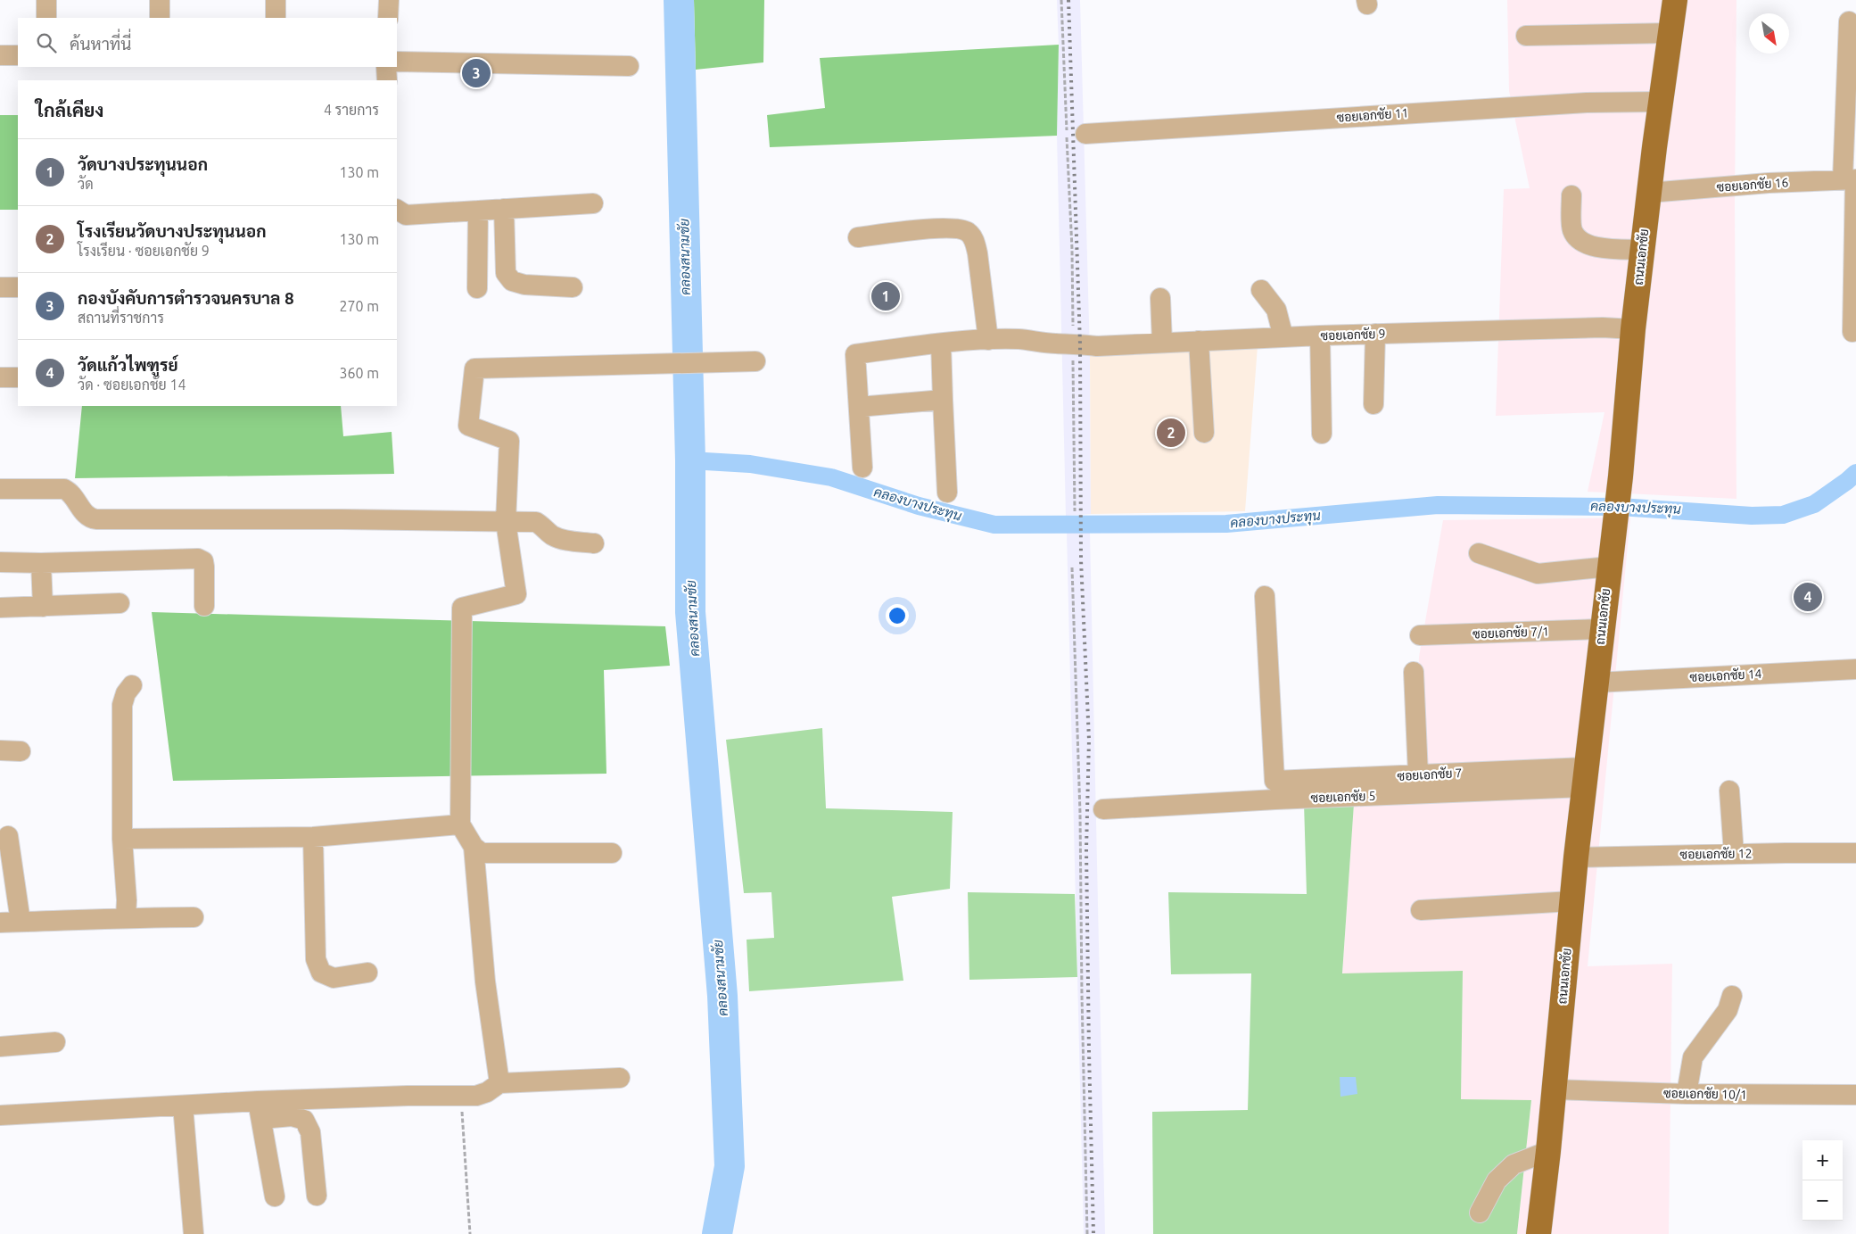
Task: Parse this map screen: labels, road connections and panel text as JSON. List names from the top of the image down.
{
  "streets": {
    "main road": ["ถนนเอกชัย"],
    "street": [
      "ซอยเอกชัย 11",
      "ซอยเอกชัย 16",
      "ซอยเอกชัย 9",
      "ซอยเอกชัย 7/1",
      "ซอยเอกชัย 14",
      "ซอยเอกชัย 7",
      "ซอยเอกชัย 5",
      "ซอยเอกชัย 12",
      "ซอยเอกชัย 10/1"
    ]
  },
  "crossings": [
    ["ซอยเอกชัย 11", "ถนนเอกชัย"],
    ["ซอยเอกชัย 16", "ถนนเอกชัย"],
    ["ถนนเอกชัย", "ซอยเอกชัย 9"],
    ["ถนนเอกชัย", "ซอยเอกชัย 7/1"],
    ["ถนนเอกชัย", "ซอยเอกชัย 14"],
    ["ถนนเอกชัย", "ซอยเอกชัย 7"],
    ["ถนนเอกชัย", "ซอยเอกชัย 5"],
    ["ถนนเอกชัย", "ซอยเอกชัย 12"],
    ["ถนนเอกชัย", "ซอยเอกชัย 10/1"],
    ["ซอยเอกชัย 7", "ซอยเอกชัย 5"]
  ],
  "water": ["คลองสนามชัย", "คลองบางประทุน"],
  "north": "bottom right",
  "page": {
    "search": "ค้นหาที่นี่",
    "pins": [
      "3",
      "1",
      "2",
      "4"
    ],
    "heading": ["ใกล้เคียง", "4 รายการ"],
    "list": [
      {
        "mark": "1",
        "name": "วัดบางประทุนนอก",
        "note": "วัด",
        "value": "130 m"
      },
      {
        "mark": "2",
        "name": "โรงเรียนวัดบางประทุนนอก",
        "note": "โรงเรียน · ซอยเอกชัย 9",
        "value": "130 m"
      },
      {
        "mark": "3",
        "name": "กองบังคับการตำรวจนครบาล 8",
        "note": "สถานที่ราชการ",
        "value": "270 m"
      },
      {
        "mark": "4",
        "name": "วัดแก้วไพฑูรย์",
        "note": "วัด · ซอยเอกชัย 14",
        "value": "360 m"
      }
    ],
    "map_buttons": ["+", "−"]
  }
}
